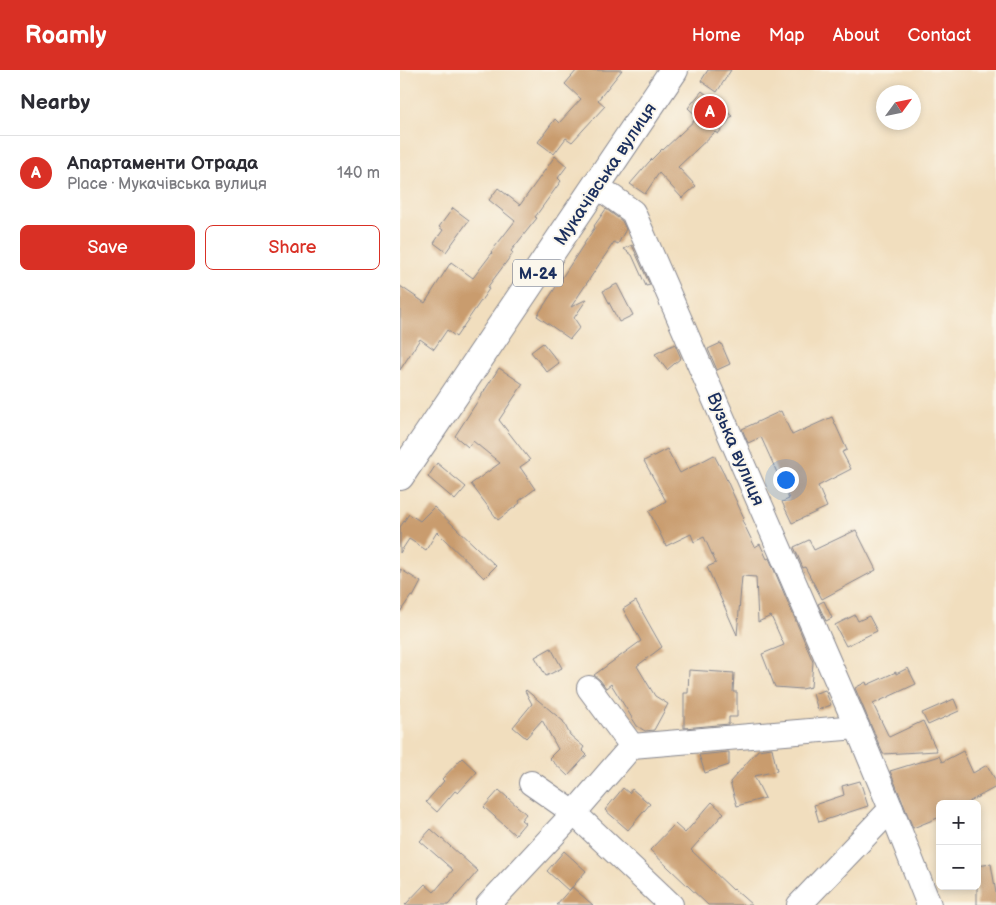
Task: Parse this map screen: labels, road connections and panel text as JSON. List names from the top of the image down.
{
  "streets": {
    "highway": ["Мукачівська вулиця", "М-24"],
    "street": ["Вузька вулиця"]
  },
  "crossings": [
    ["Мукачівська вулиця", "Вузька вулиця"]
  ],
  "north": "top right",
  "page": {
    "header": "Roamly",
    "nav": [
      "Home",
      "Map",
      "About",
      "Contact"
    ],
    "heading": "Nearby",
    "pins": "A",
    "list": [
      {
        "mark": "A",
        "name": "Апартаменти Отрада",
        "note": "Place · Мукачівська вулиця",
        "value": "140 m"
      }
    ],
    "buttons": ["Save", "Share"],
    "map_buttons": ["+", "−"]
  }
}
